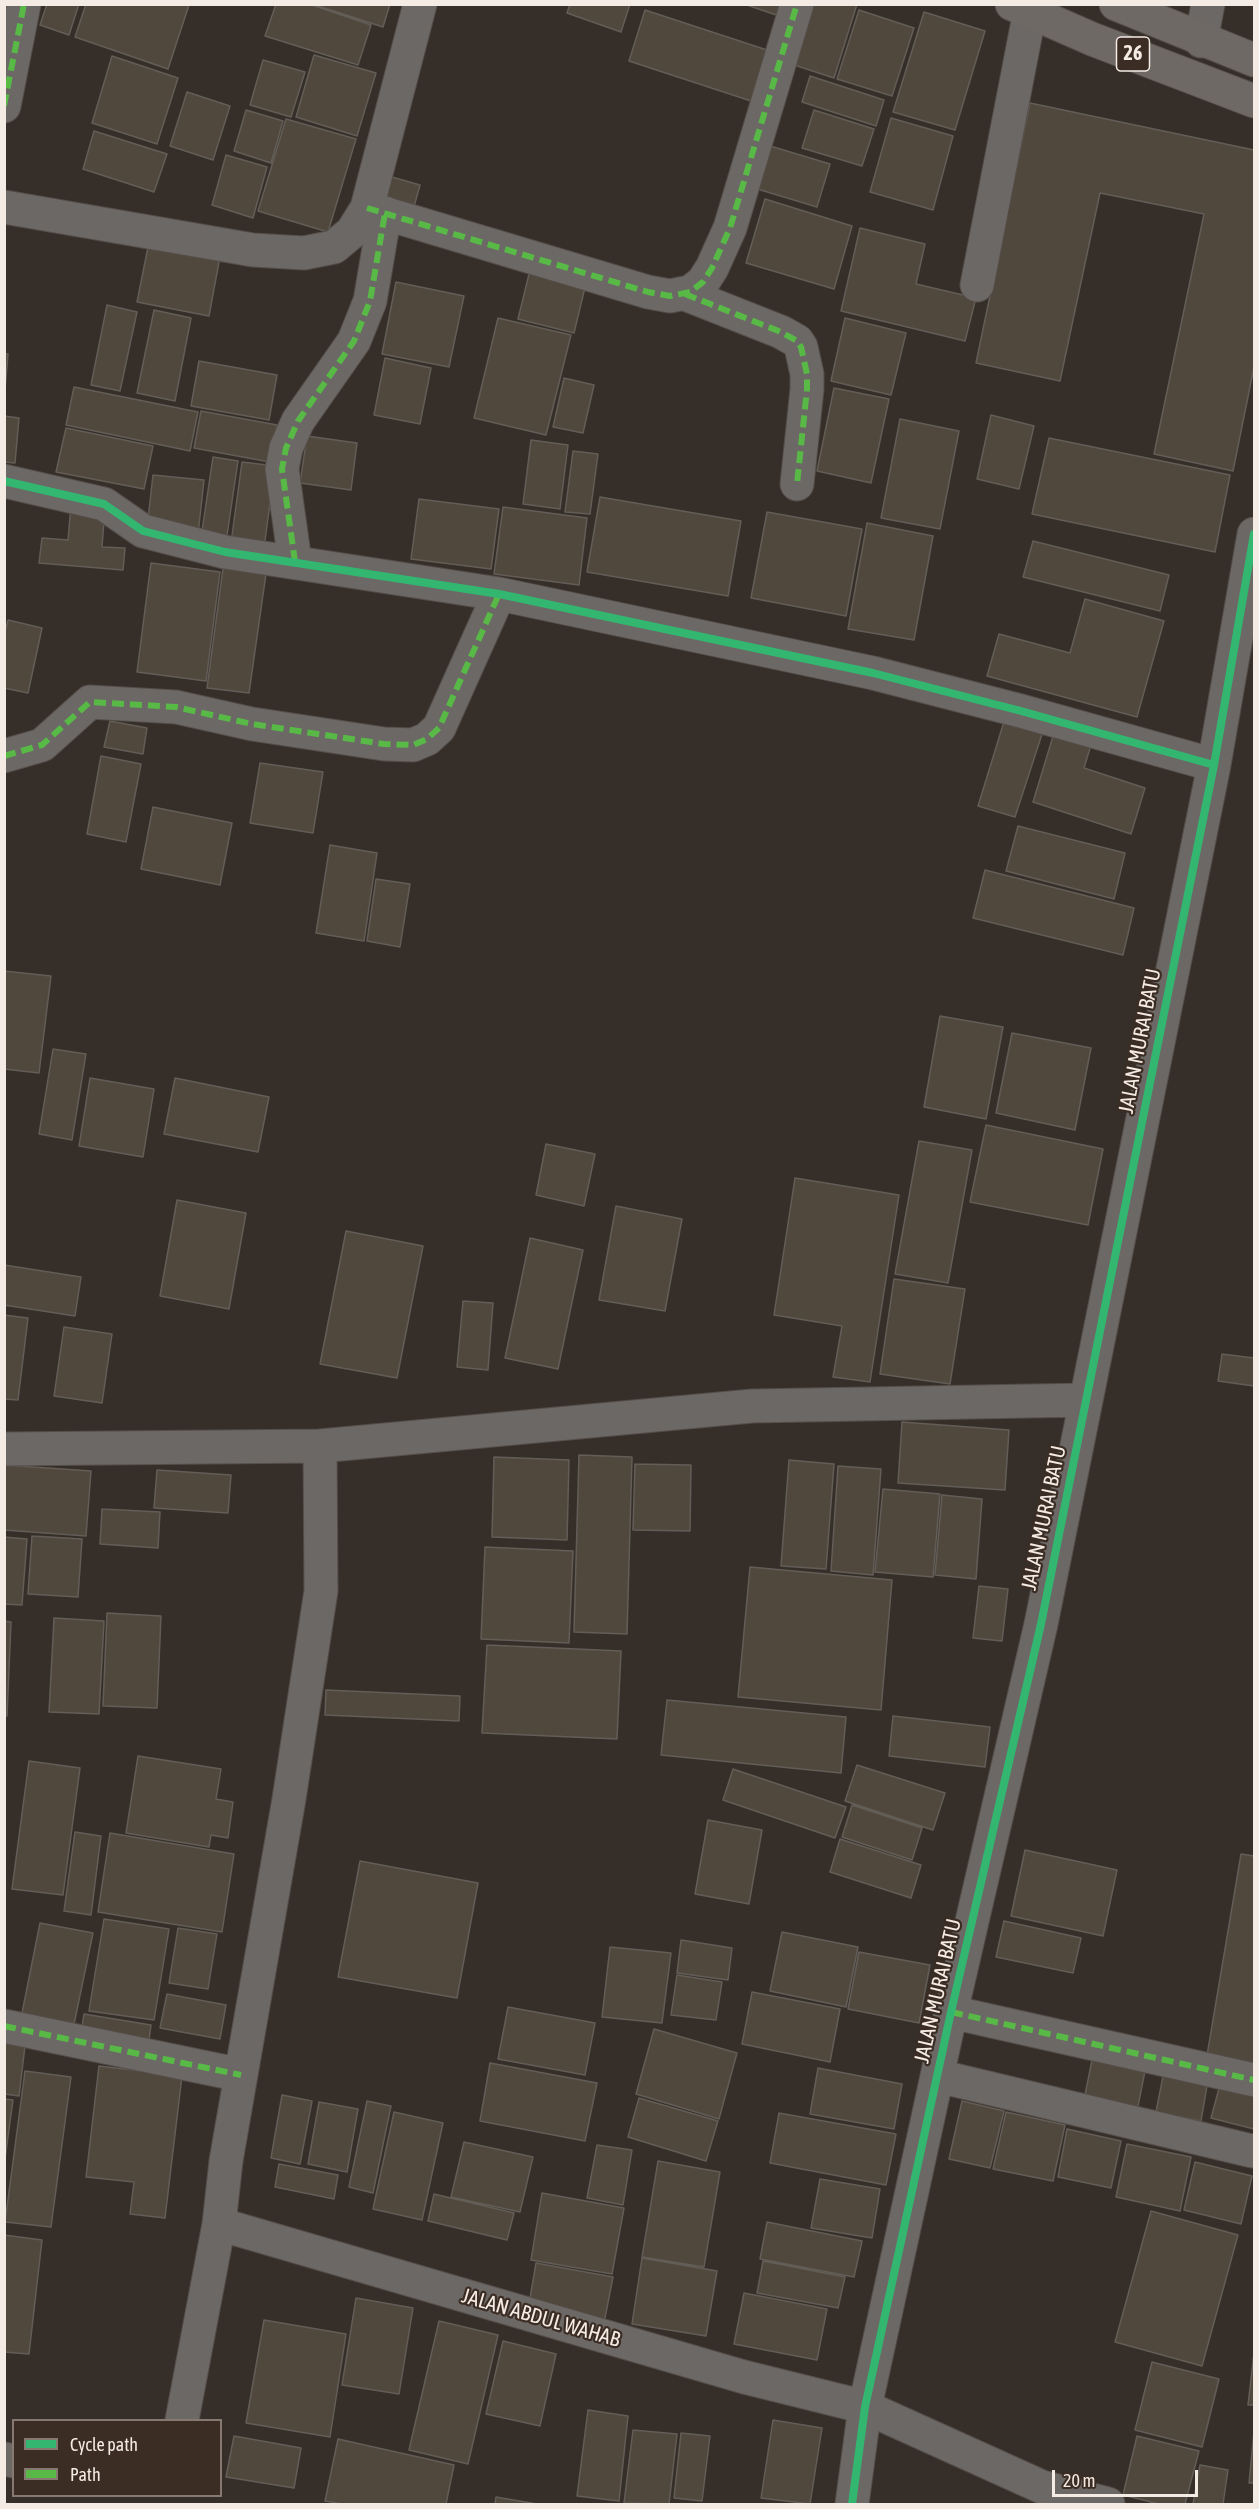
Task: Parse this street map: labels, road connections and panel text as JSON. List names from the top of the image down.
{
  "streets": {
    "main road": ["26"],
    "street": ["JALAN MURAI BATU", "JALAN ABDUL WAHAB"]
  },
  "crossings": [
    ["JALAN MURAI BATU", "JALAN ABDUL WAHAB"]
  ],
  "legend": ["Cycle path", "Path"],
  "scale_bar": "20 m"
}
